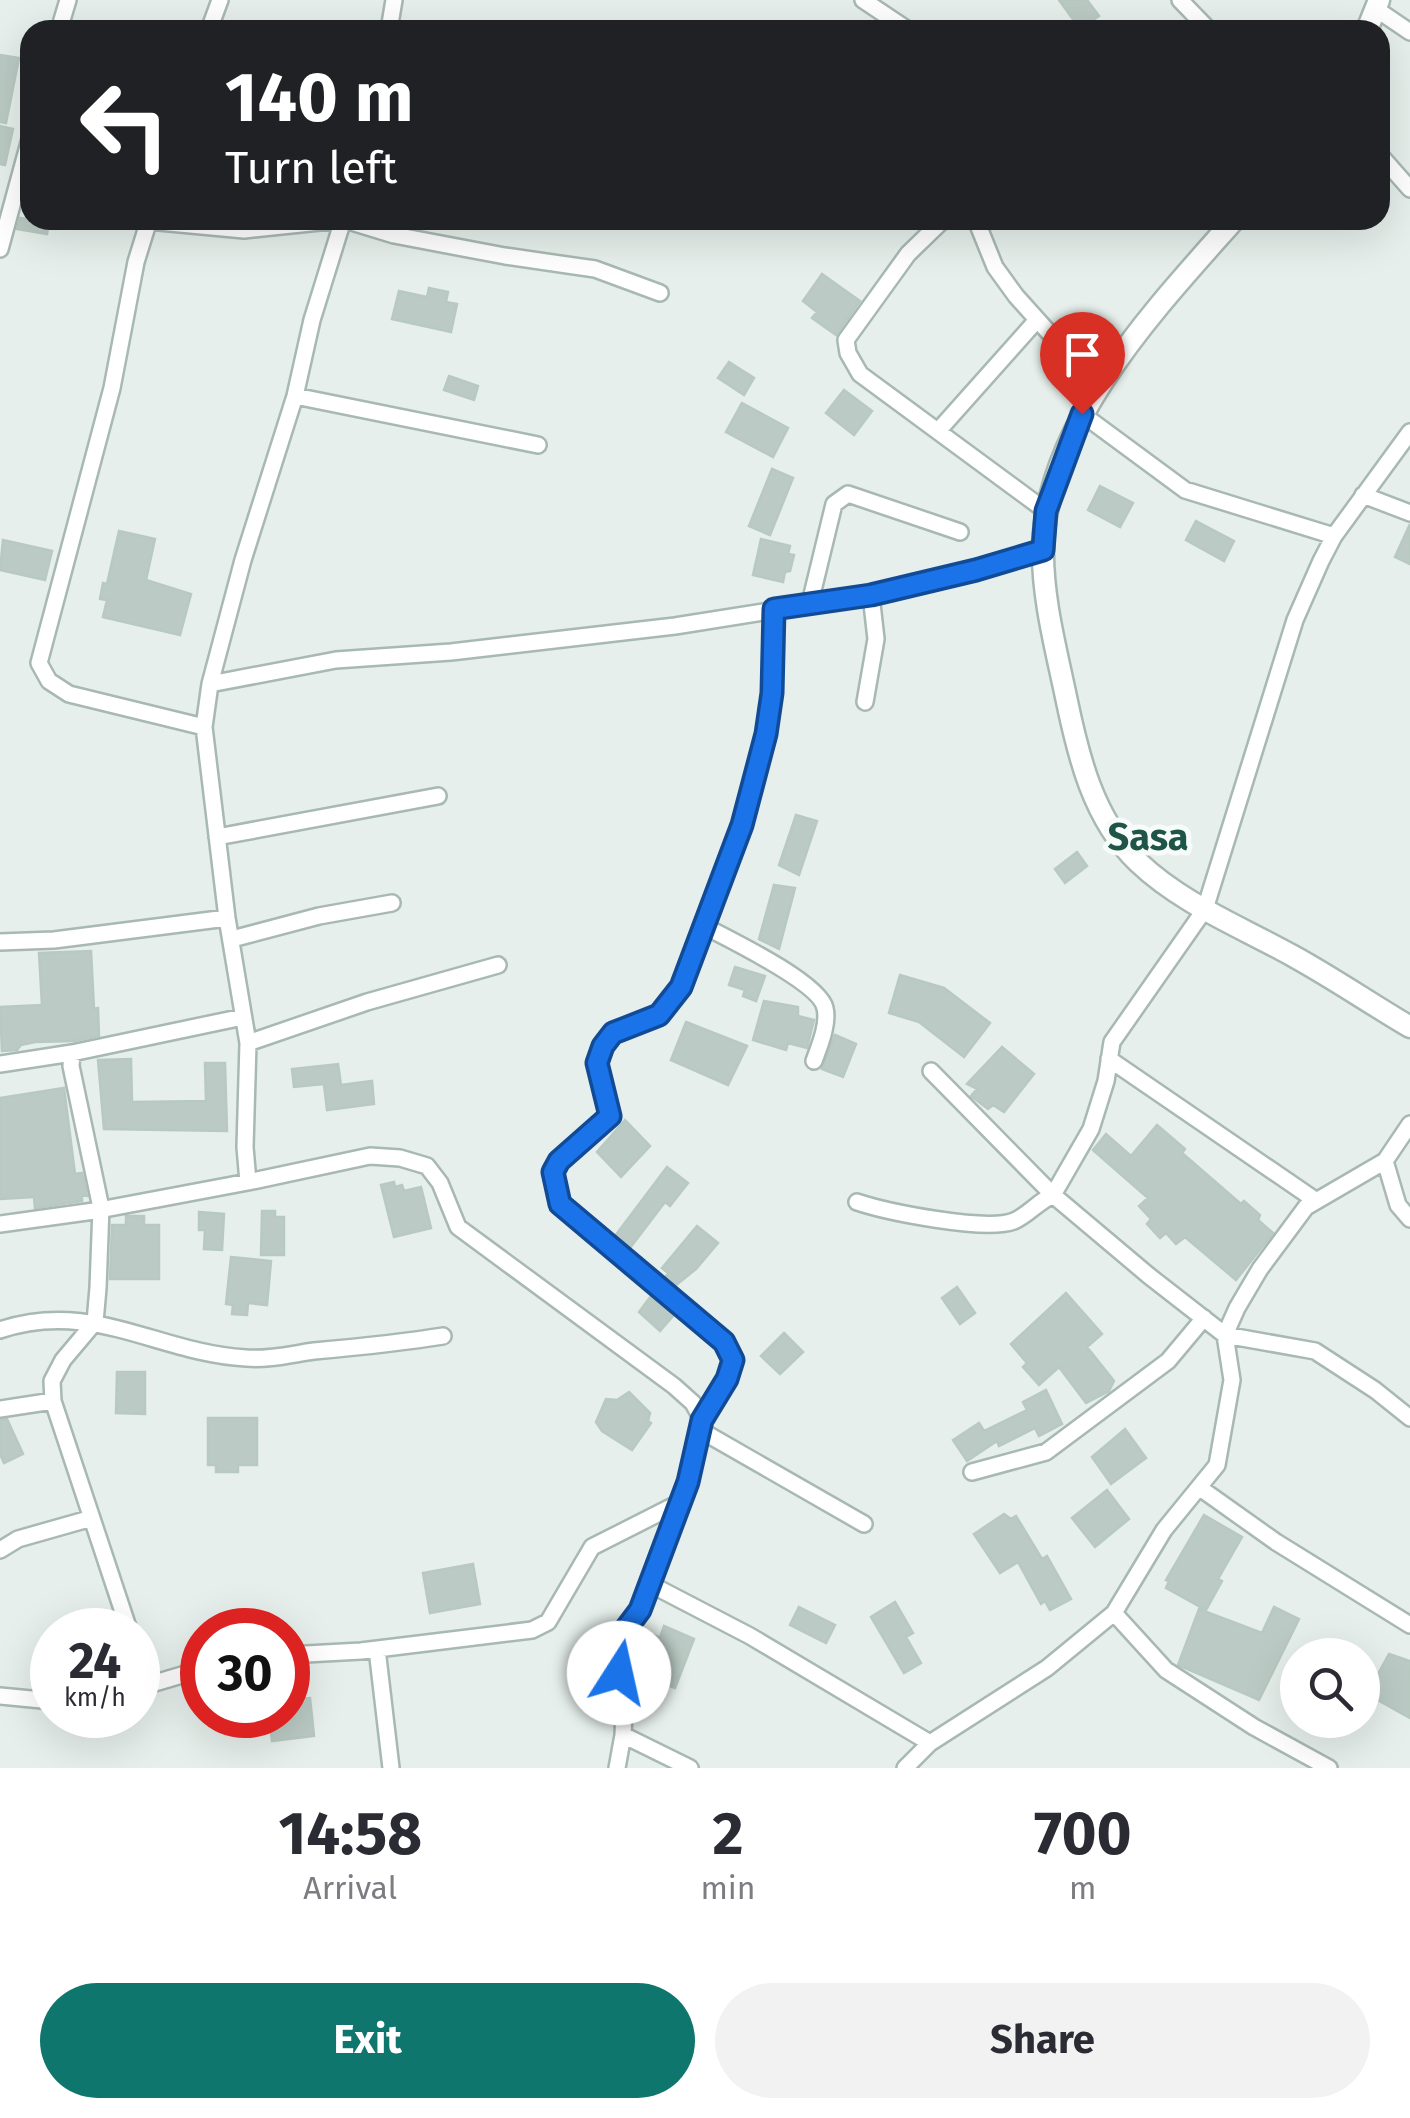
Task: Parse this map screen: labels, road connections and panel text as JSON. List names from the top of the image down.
{
  "districts": ["Sasa"],
  "page": {
    "turn": ["140 m", "Turn left"],
    "speed": "24 km/h",
    "limit": "30",
    "eta": [
      "14:58",
      "Arrival",
      "2",
      "min",
      "700",
      "m"
    ],
    "buttons": ["Exit", "Share"]
  }
}
